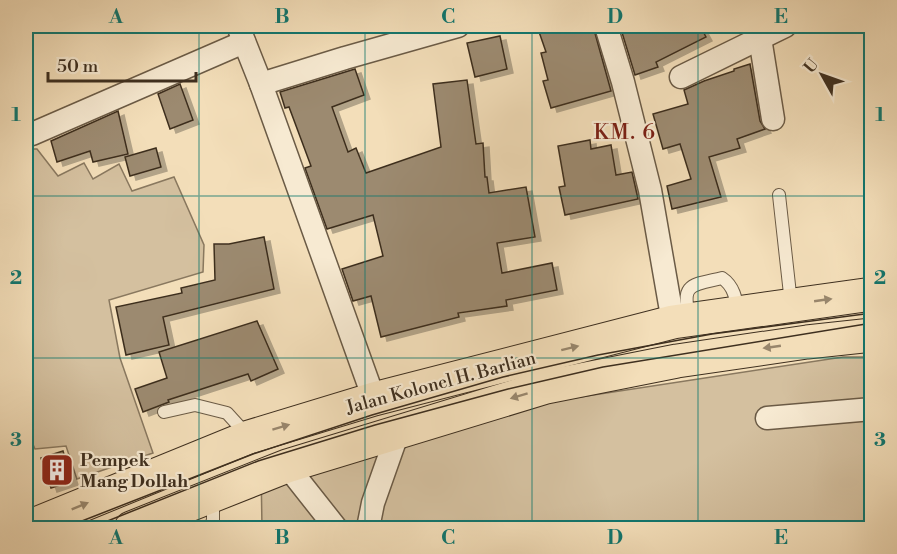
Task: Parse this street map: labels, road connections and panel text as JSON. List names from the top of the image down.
{
  "streets": {
    "highway": ["Jalan Kolonel H. Barlian"]
  },
  "districts": ["KM. 6"],
  "places": {
    "building": ["Pempek Mang Dollah"]
  },
  "scale_bar": "50 m",
  "north": "top left",
  "grid": {
    "columns": [
      "A",
      "B",
      "C",
      "D",
      "E"
    ],
    "rows": ["1", "2", "3"]
  }
}
